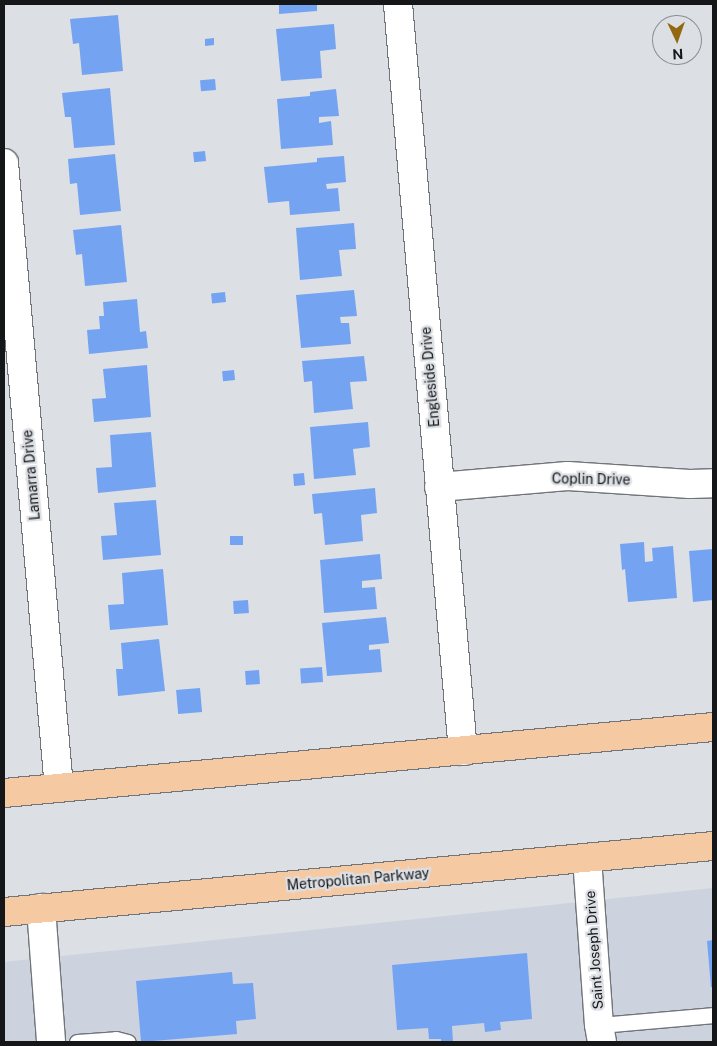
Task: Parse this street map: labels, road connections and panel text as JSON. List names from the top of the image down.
{
  "streets": {
    "main road": ["Metropolitan Parkway"],
    "street": [
      "Engleside Drive",
      "Lamarra Drive",
      "Coplin Drive",
      "Saint Joseph Drive"
    ]
  },
  "crossings": [
    ["Engleside Drive", "Coplin Drive"],
    ["Metropolitan Parkway", "Saint Joseph Drive"]
  ],
  "north": "bottom"
}
